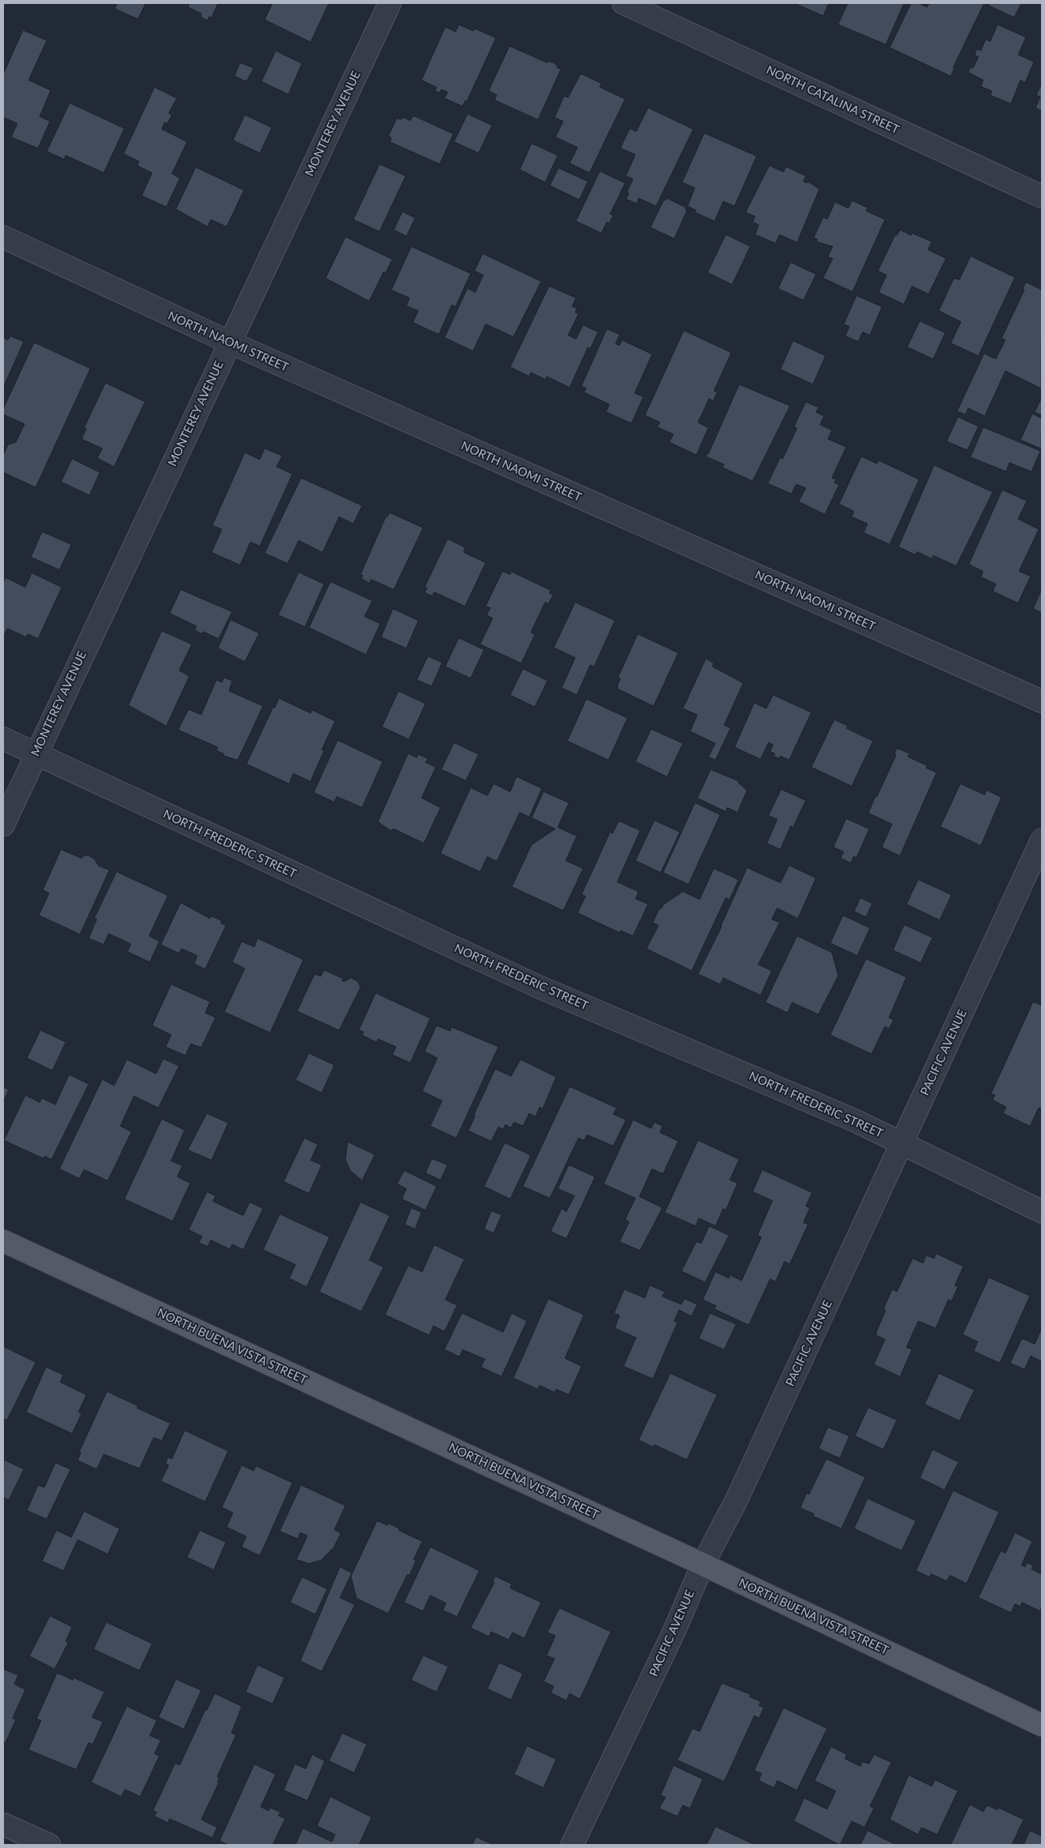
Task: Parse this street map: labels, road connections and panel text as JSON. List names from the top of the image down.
{
  "streets": {
    "main road": ["NORTH BUENA VISTA STREET"],
    "street": [
      "NORTH CATALINA STREET",
      "MONTEREY AVENUE",
      "NORTH NAOMI STREET",
      "NORTH FREDERIC STREET",
      "PACIFIC AVENUE"
    ]
  },
  "crossings": [
    ["MONTEREY AVENUE", "NORTH NAOMI STREET"],
    ["MONTEREY AVENUE", "NORTH FREDERIC STREET"],
    ["NORTH FREDERIC STREET", "PACIFIC AVENUE"],
    ["PACIFIC AVENUE", "NORTH BUENA VISTA STREET"]
  ]
}
